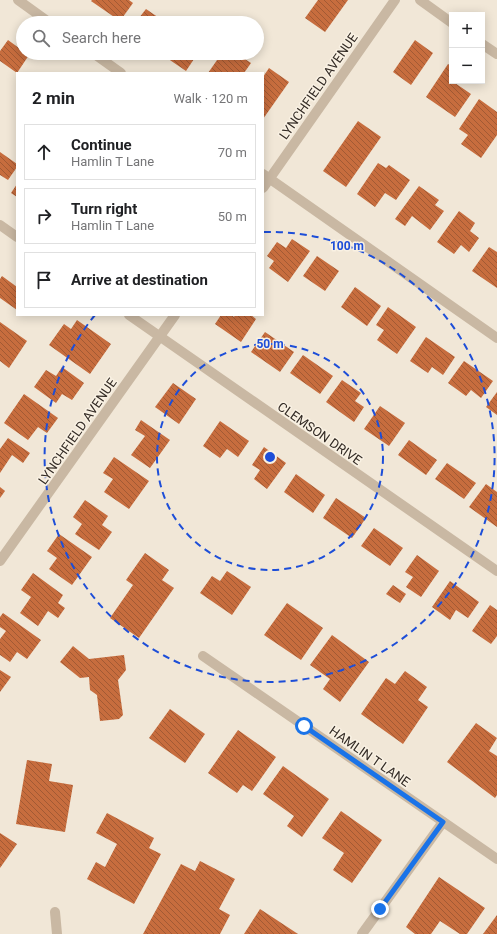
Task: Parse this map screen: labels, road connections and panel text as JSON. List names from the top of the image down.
{
  "streets": {
    "street": ["LYNCHFIELD AVENUE", "CLEMSON DRIVE", "HAMLIN T LANE"]
  },
  "crossings": [
    ["LYNCHFIELD AVENUE", "CLEMSON DRIVE"]
  ],
  "page": {
    "map_buttons": ["+", "−"],
    "search": "Search here",
    "heading": ["2 min", "Walk · 120 m"],
    "list": [
      ["Continue", "Hamlin T Lane", "70 m"],
      ["Turn right", "Hamlin T Lane", "50 m"],
      "Arrive at destination"
    ]
  },
  "rings": ["100 m", "50 m"]
}
